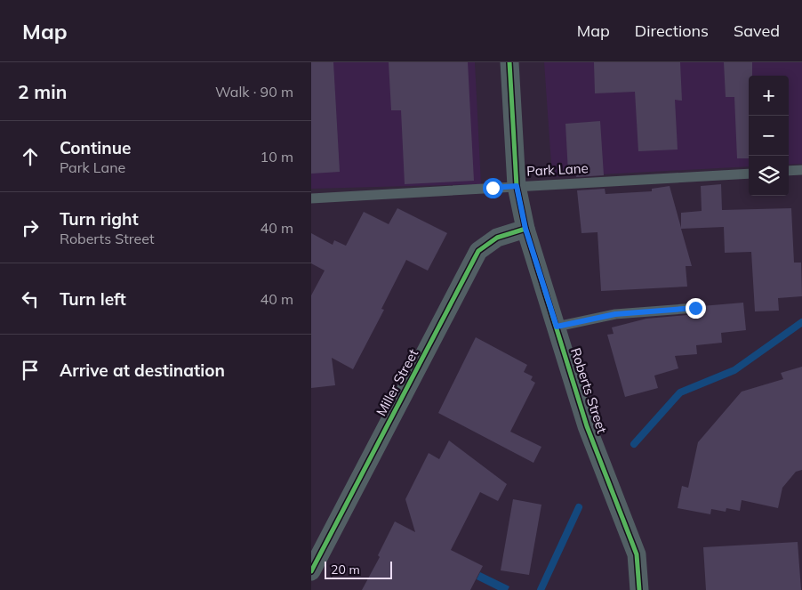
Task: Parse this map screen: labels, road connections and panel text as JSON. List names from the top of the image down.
{
  "streets": {
    "street": ["Miller Street", "Roberts Street"],
    "lane": ["Park Lane"]
  },
  "crossings": [
    ["Park Lane", "Roberts Street"],
    ["Miller Street", "Roberts Street"]
  ],
  "scale_bar": "20 m",
  "page": {
    "header": "Map",
    "nav": ["Map", "Directions", "Saved"],
    "heading": ["2 min", "Walk · 90 m"],
    "map_buttons": ["+", "−"],
    "list": [
      ["Continue", "Park Lane", "10 m"],
      ["Turn right", "Roberts Street", "40 m"],
      ["Turn left", "40 m"],
      "Arrive at destination"
    ],
    "scale": "20 m"
  }
}
